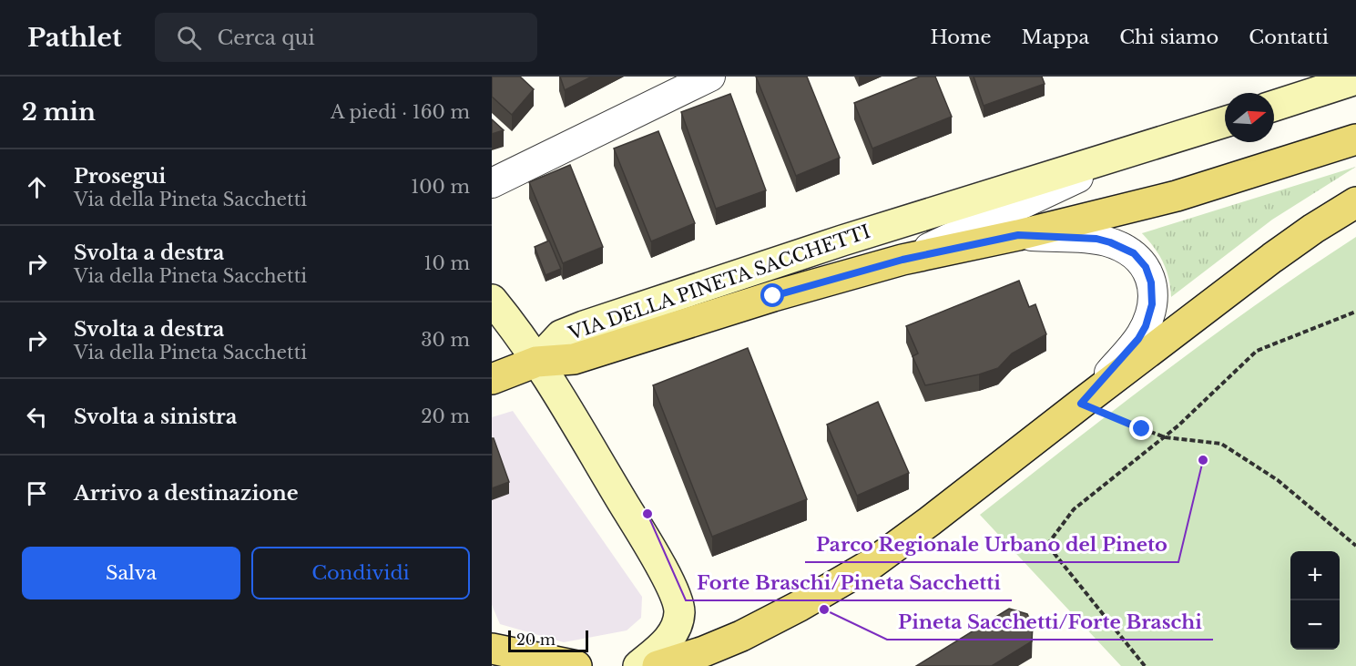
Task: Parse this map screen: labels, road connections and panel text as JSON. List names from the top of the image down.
{
  "streets": {
    "main road": ["VIA DELLA PINETA SACCHETTI"]
  },
  "places": ["Parco Regionale Urbano del Pineto", "Forte Braschi/Pineta Sacchetti", "Pineta Sacchetti/Forte Braschi"],
  "scale_bar": "20 m",
  "north": "right",
  "page": {
    "header": "Pathlet",
    "search": "Cerca qui",
    "nav": [
      "Home",
      "Mappa",
      "Chi siamo",
      "Contatti"
    ],
    "heading": ["2 min", "A piedi · 160 m"],
    "list": [
      ["Prosegui", "Via della Pineta Sacchetti", "100 m"],
      ["Svolta a destra", "Via della Pineta Sacchetti", "10 m"],
      ["Svolta a destra", "Via della Pineta Sacchetti", "30 m"],
      ["Svolta a sinistra", "20 m"],
      "Arrivo a destinazione"
    ],
    "buttons": ["Salva", "Condividi"],
    "map_buttons": ["+", "−"],
    "scale": "20 m"
  }
}
